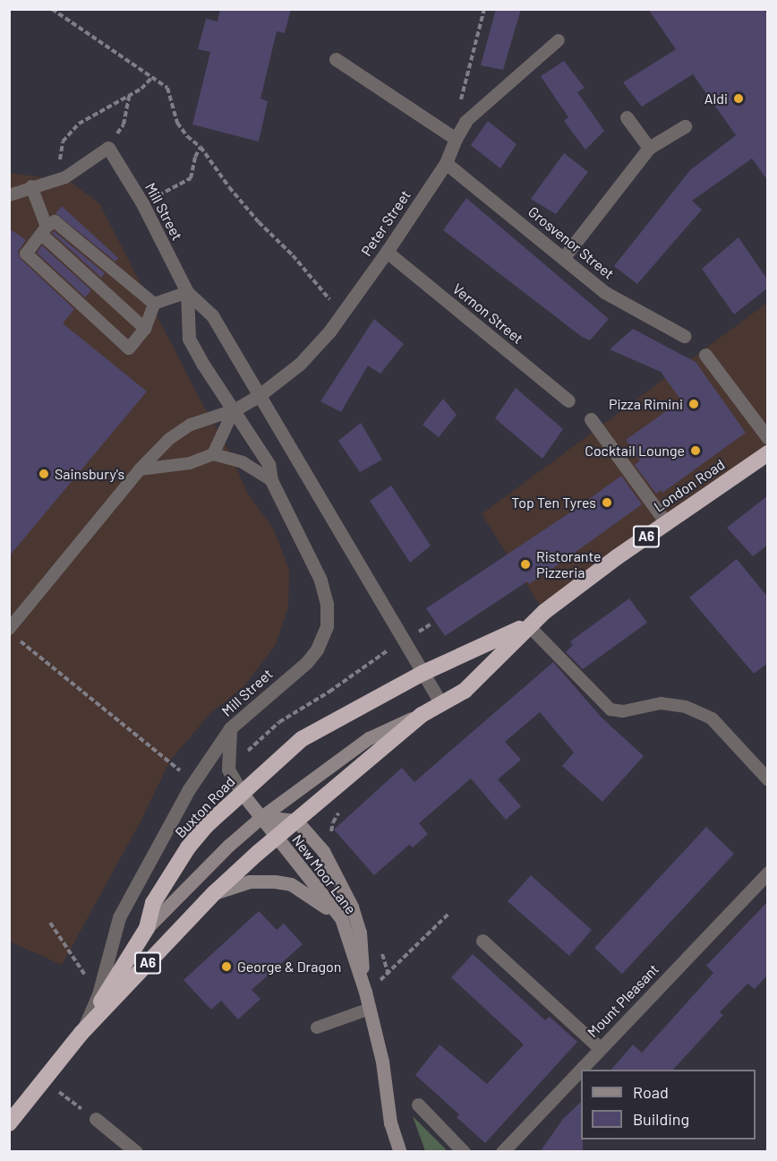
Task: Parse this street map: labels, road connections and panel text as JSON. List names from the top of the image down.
{
  "streets": {
    "highway": ["London Road", "A6", "Buxton Road"],
    "street": [
      "Mill Street",
      "Peter Street",
      "Grosvenor Street",
      "Vernon Street",
      "New Moor Lane",
      "Mount Pleasant"
    ]
  },
  "crossings": [
    ["Mill Street", "Peter Street"],
    ["Mill Street", "London Road"],
    ["Mill Street", "Buxton Road"],
    ["Peter Street", "Grosvenor Street"],
    ["Peter Street", "Vernon Street"],
    ["London Road", "Buxton Road"],
    ["A6", "Buxton Road"],
    ["A6", "New Moor Lane"],
    ["Buxton Road", "New Moor Lane"]
  ],
  "places": [
    "Aldi",
    "Pizza Rimini",
    "Cocktail Lounge",
    "Sainsbury's",
    "Top Ten Tyres",
    "Ristorante Pizzeria",
    "George & Dragon"
  ],
  "legend": ["Road", "Building"]
}
